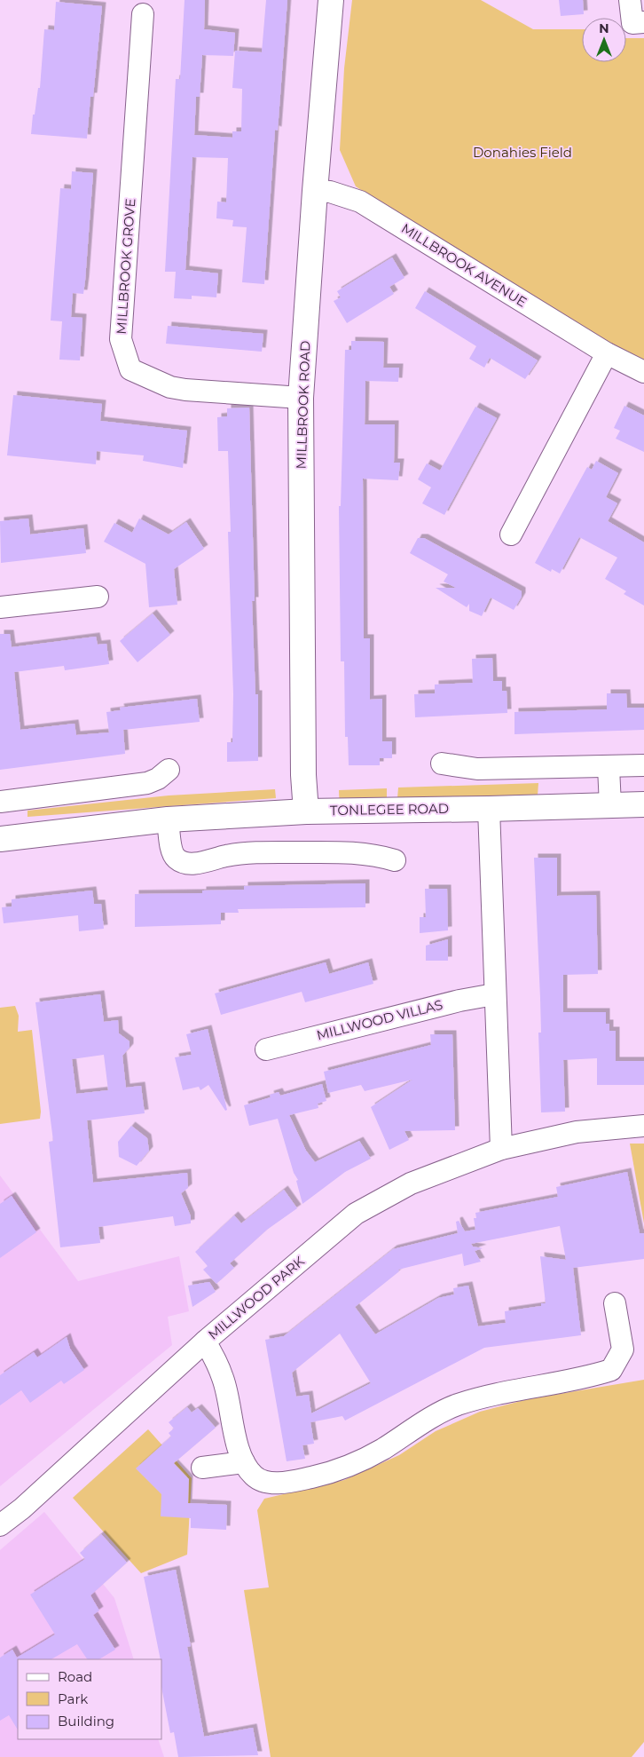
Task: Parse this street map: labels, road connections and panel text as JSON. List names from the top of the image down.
{
  "streets": {
    "street": [
      "MILLBROOK AVENUE",
      "MILLBROOK GROVE",
      "MILLBROOK ROAD",
      "TONLEGEE ROAD",
      "MILLWOOD VILLAS",
      "MILLWOOD PARK"
    ]
  },
  "crossings": [
    ["MILLBROOK AVENUE", "MILLBROOK ROAD"],
    ["MILLBROOK GROVE", "MILLBROOK ROAD"],
    ["MILLBROOK ROAD", "TONLEGEE ROAD"]
  ],
  "parks": ["Donahies Field"],
  "legend": ["Road", "Park", "Building"],
  "north": "top"
}
